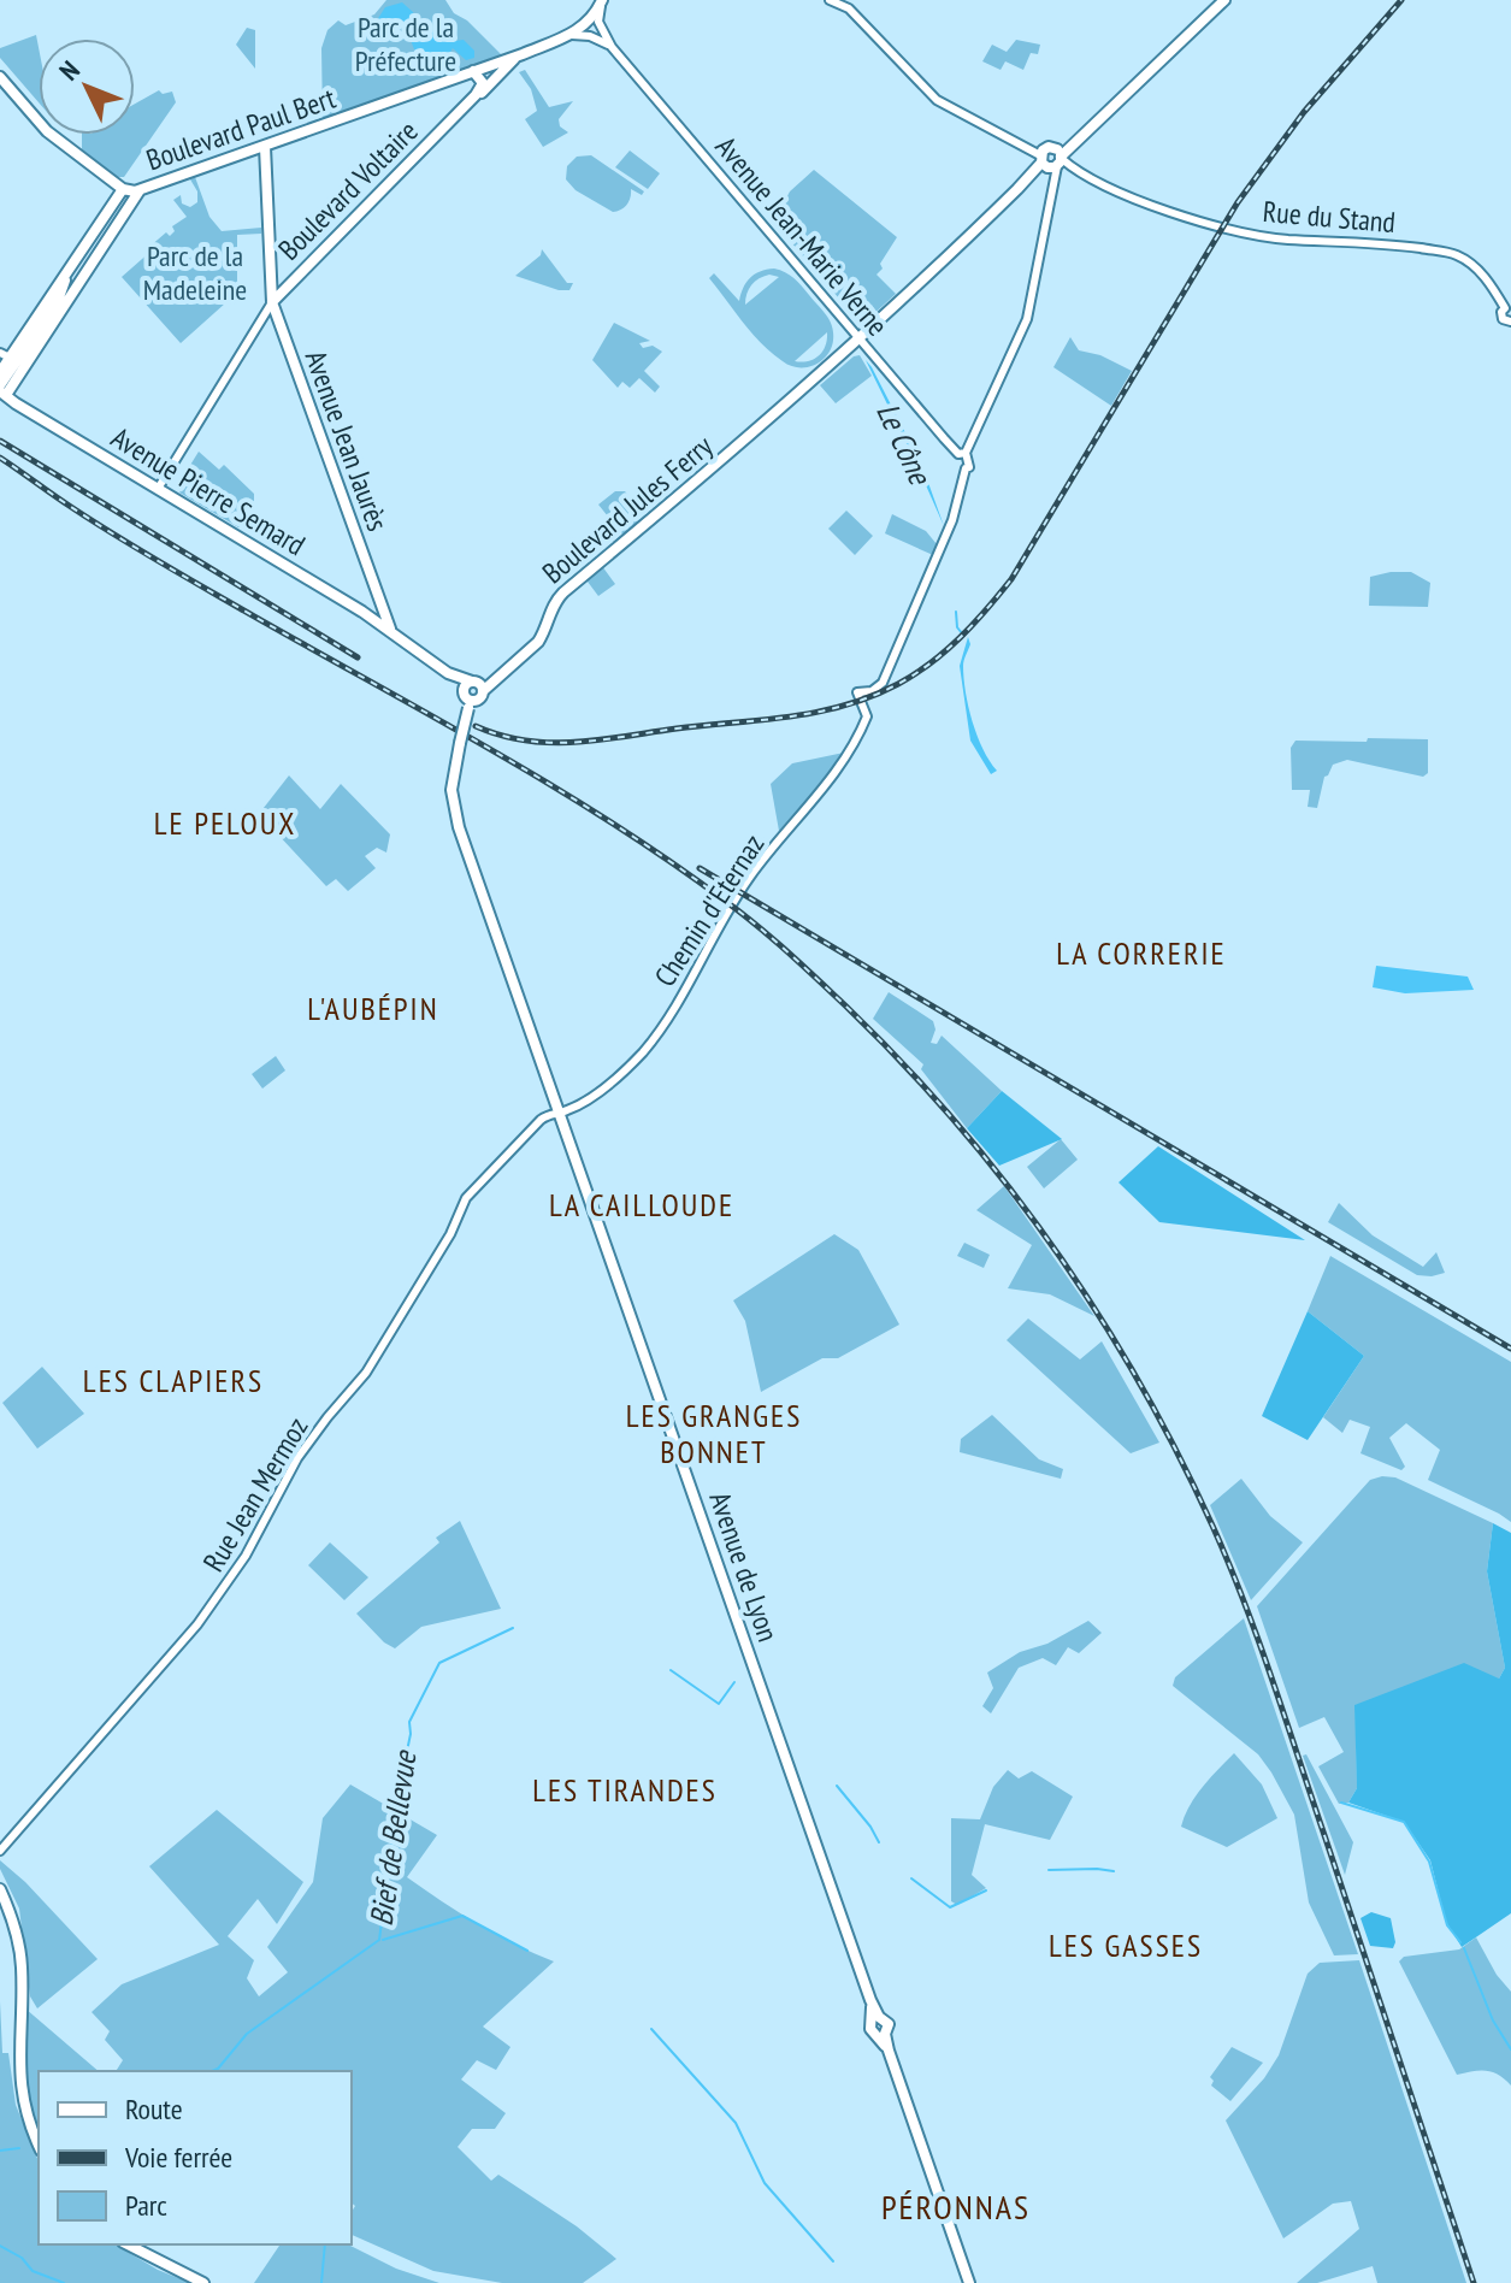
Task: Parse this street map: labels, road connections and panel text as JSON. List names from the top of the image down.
{
  "streets": {
    "main road": [
      "Boulevard Paul Bert",
      "Boulevard Voltaire",
      "Avenue Jean Jaurès",
      "Avenue Pierre Semard",
      "Boulevard Jules Ferry",
      "Avenue de Lyon"
    ],
    "street": [
      "Rue du Stand",
      "Avenue Jean-Marie Verne",
      "Chemin d'Eternaz",
      "Rue Jean Mermoz"
    ]
  },
  "crossings": [
    ["Boulevard Paul Bert", "Boulevard Voltaire"],
    ["Boulevard Paul Bert", "Avenue Jean Jaurès"],
    ["Boulevard Voltaire", "Avenue Jean Jaurès"],
    ["Rue du Stand", "Boulevard Jules Ferry"],
    ["Avenue Jean-Marie Verne", "Boulevard Jules Ferry"],
    ["Avenue Jean-Marie Verne", "Chemin d'Eternaz"],
    ["Avenue Jean Jaurès", "Avenue Pierre Semard"],
    ["Boulevard Jules Ferry", "Avenue de Lyon"],
    ["Chemin d'Eternaz", "Rue Jean Mermoz"],
    ["Chemin d'Eternaz", "Avenue de Lyon"],
    ["Rue Jean Mermoz", "Avenue de Lyon"]
  ],
  "districts": [
    "LE PELOUX",
    "LA CORRERIE",
    "L'AUBÉPIN",
    "LA CAILLOUDE",
    "LES CLAPIERS",
    "LES GRANGES BONNET",
    "LES TIRANDES",
    "LES GASSES",
    "PÉRONNAS"
  ],
  "water": ["Le Cône", "Bief de Bellevue"],
  "parks": ["Parc de la Préfecture", "Parc de la Madeleine"],
  "legend": ["Route", "Voie ferrée", "Parc"],
  "north": "top left"
}
